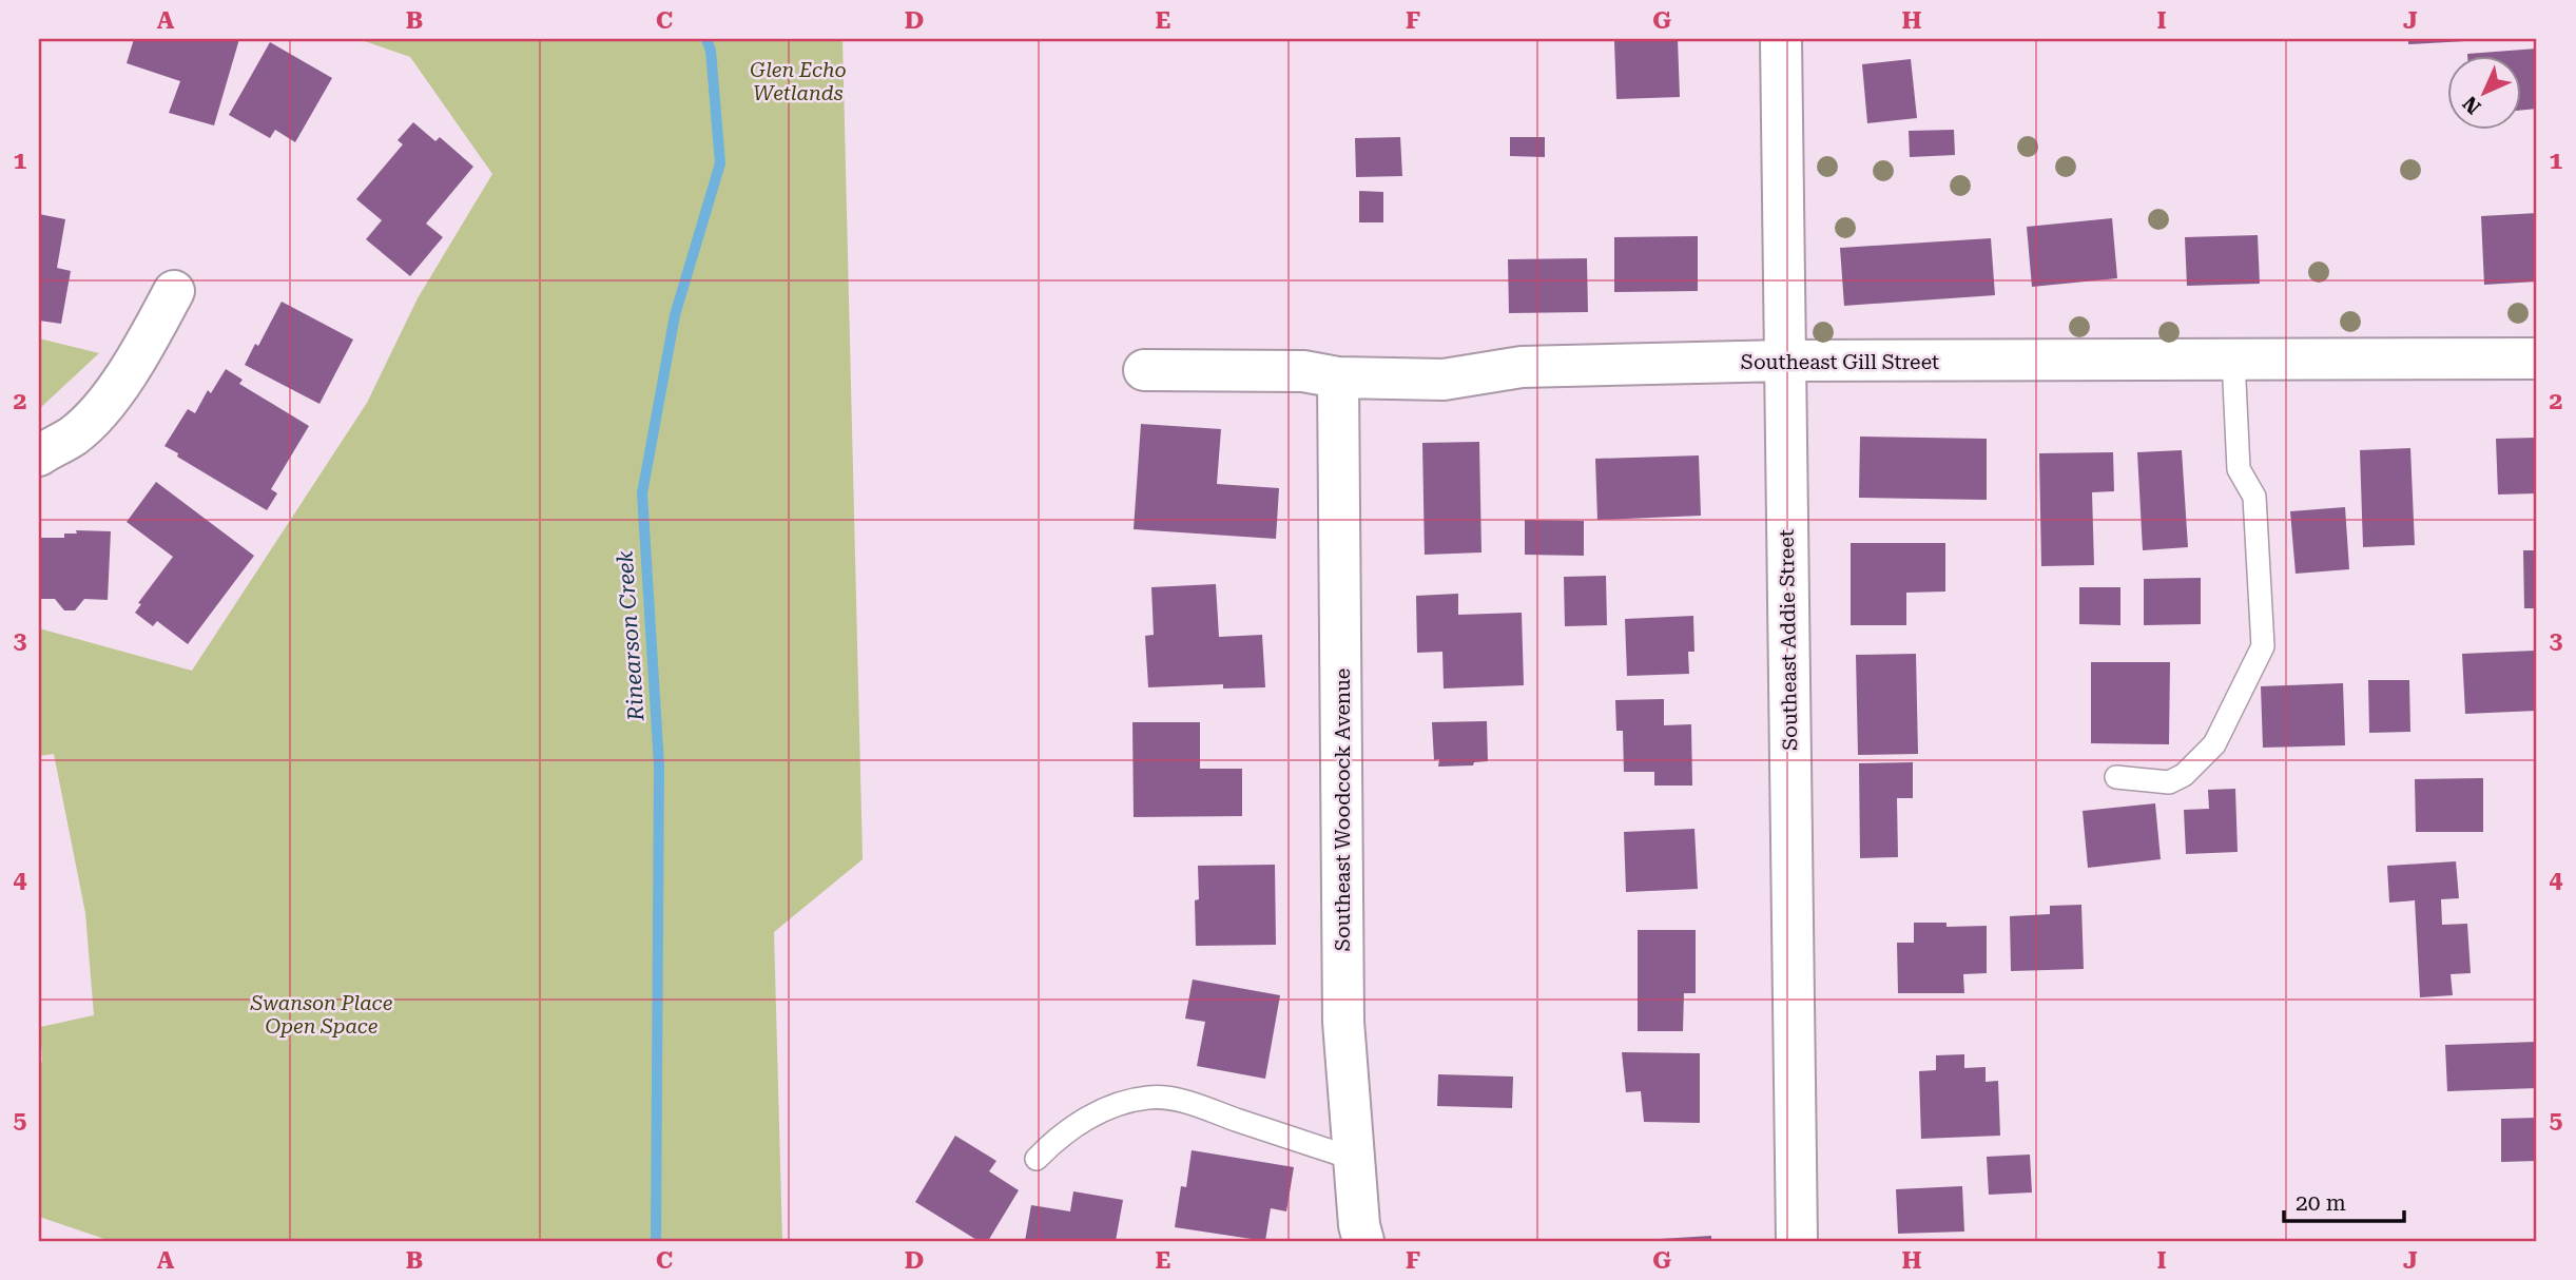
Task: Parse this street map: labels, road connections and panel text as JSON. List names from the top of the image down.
{
  "streets": {
    "street": ["Southeast Gill Street", "Southeast Addie Street", "Southeast Woodcock Avenue"]
  },
  "crossings": [
    ["Southeast Gill Street", "Southeast Addie Street"],
    ["Southeast Gill Street", "Southeast Woodcock Avenue"]
  ],
  "water": ["Rinearson Creek"],
  "parks": ["Glen Echo Wetlands", "Swanson Place Open Space"],
  "scale_bar": "20 m",
  "north": "bottom left",
  "grid": {
    "columns": [
      "A",
      "B",
      "C",
      "D",
      "E",
      "F",
      "G",
      "H",
      "I",
      "J"
    ],
    "rows": [
      "1",
      "2",
      "3",
      "4",
      "5"
    ]
  }
}
